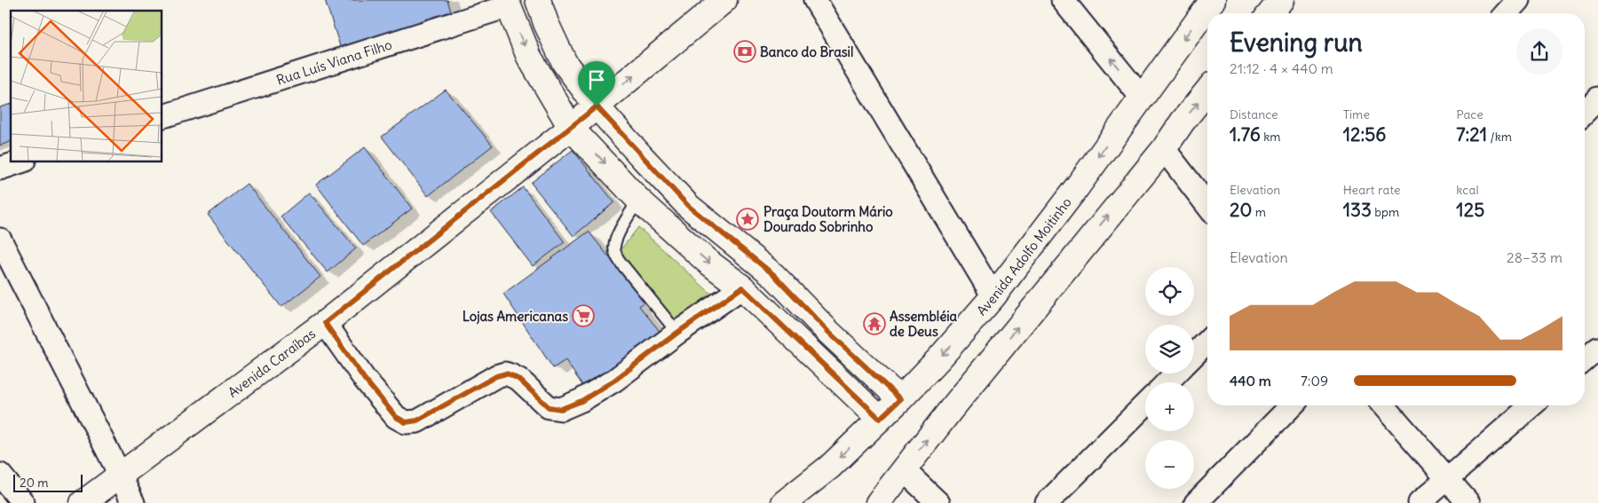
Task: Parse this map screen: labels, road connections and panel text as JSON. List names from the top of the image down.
{
  "streets": {
    "main road": ["Avenida Adolfo Moitinho", "Avenida Caraíbas"],
    "street": ["Rua Luís Viana Filho"]
  },
  "places": {
    "bank": ["Banco do Brasil"],
    "place": ["Praça Doutorm Mário Dourado Sobrinho"],
    "supermarket": ["Lojas Americanas"],
    "temple": ["Assembléia de Deus"]
  },
  "scale_bar": "20 m",
  "page": {
    "heading": ["Evening run", "21:12 · 4 × 440 m"],
    "stats": [
      ["Distance", "1.76 km"],
      ["Time", "12:56"],
      ["Pace", "7:21 /km"],
      ["Elevation", "20 m"],
      ["Heart rate", "133 bpm"],
      ["kcal", "125"]
    ],
    "chart": ["Elevation", "28–33 m"],
    "map_buttons": ["+", "−"],
    "list": [
      {
        "name": "440 m",
        "note": "7:09"
      }
    ],
    "scale": "20 m"
  }
}
